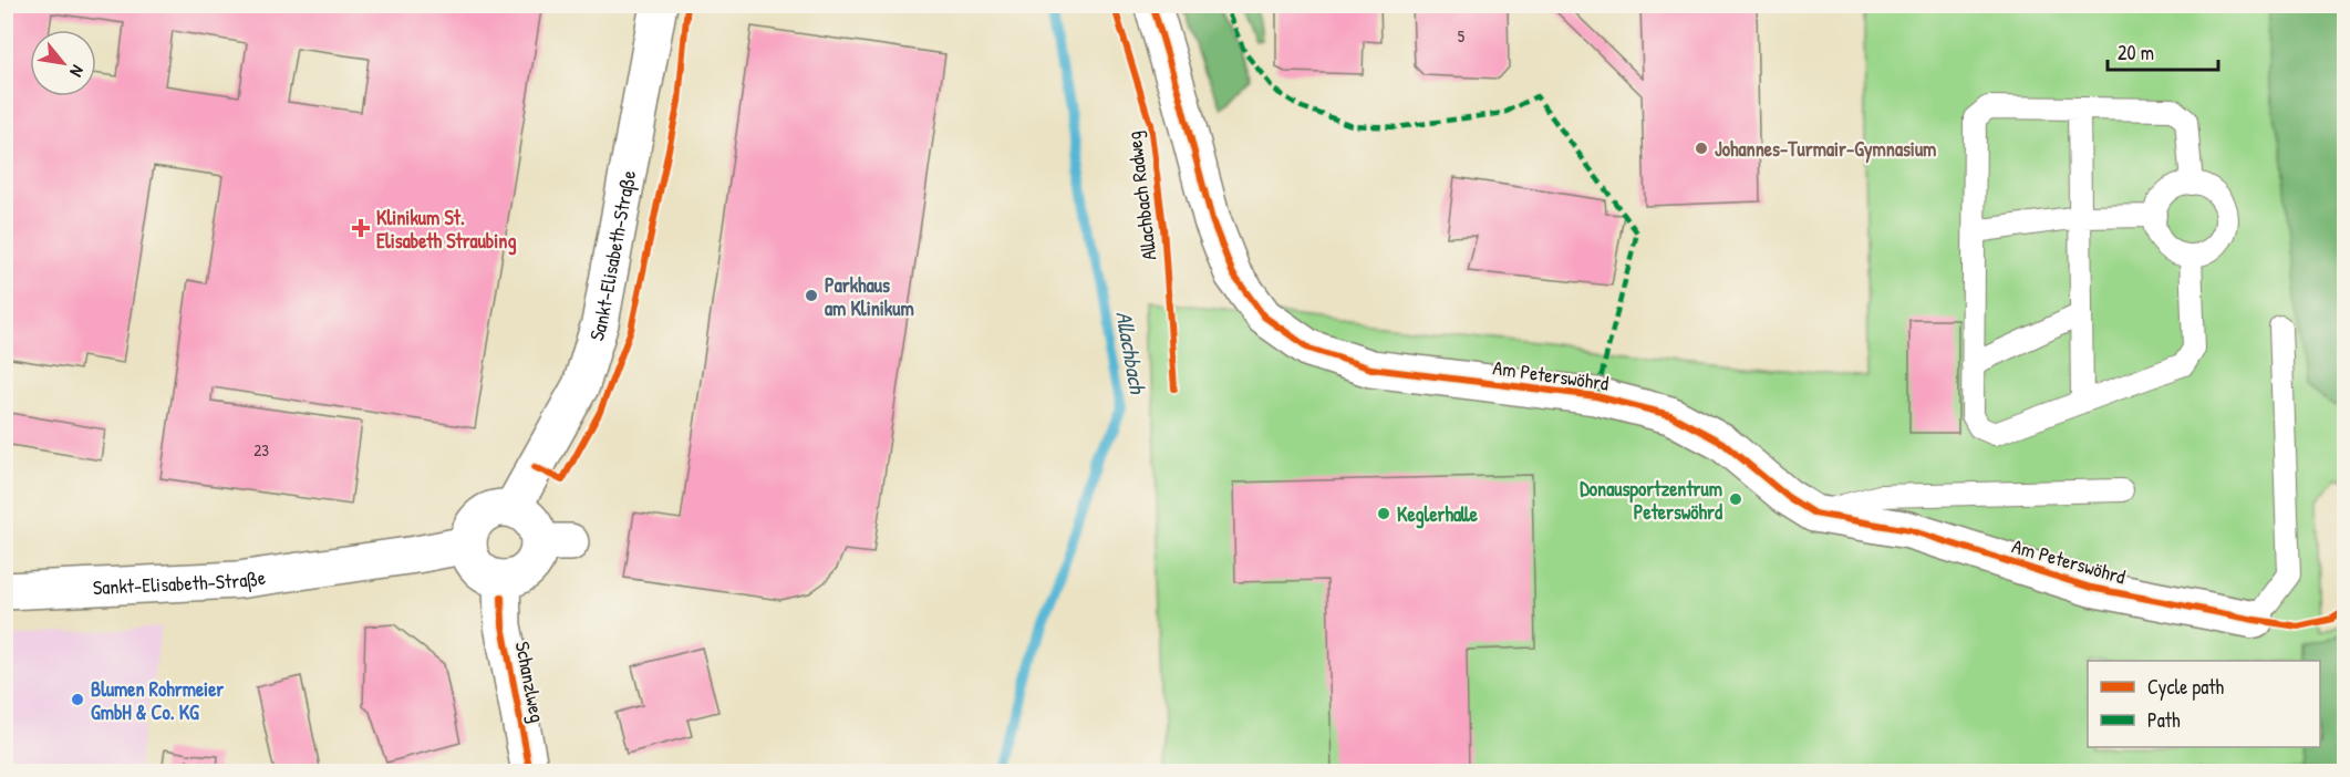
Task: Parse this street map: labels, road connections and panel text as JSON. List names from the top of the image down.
{
  "streets": {
    "street": ["Sankt-Elisabeth-Straße", "Am Peterswöhrd", "Schanzlweg"],
    "cycle path": ["Allachbach Radweg"]
  },
  "water": ["Allachbach"],
  "places": {
    "other": [
      "Johannes-Turmair-Gymnasium",
      "Parkhaus am Klinikum",
      "Donausportzentrum Peterswöhrd",
      "Keglerhalle",
      "Blumen Rohrmeier GmbH & Co. KG"
    ],
    "health": ["Klinikum St. Elisabeth Straubing"]
  },
  "house_numbers": ["5", "23"],
  "legend": ["Cycle path", "Path"],
  "scale_bar": "20 m",
  "north": "bottom right"
}
